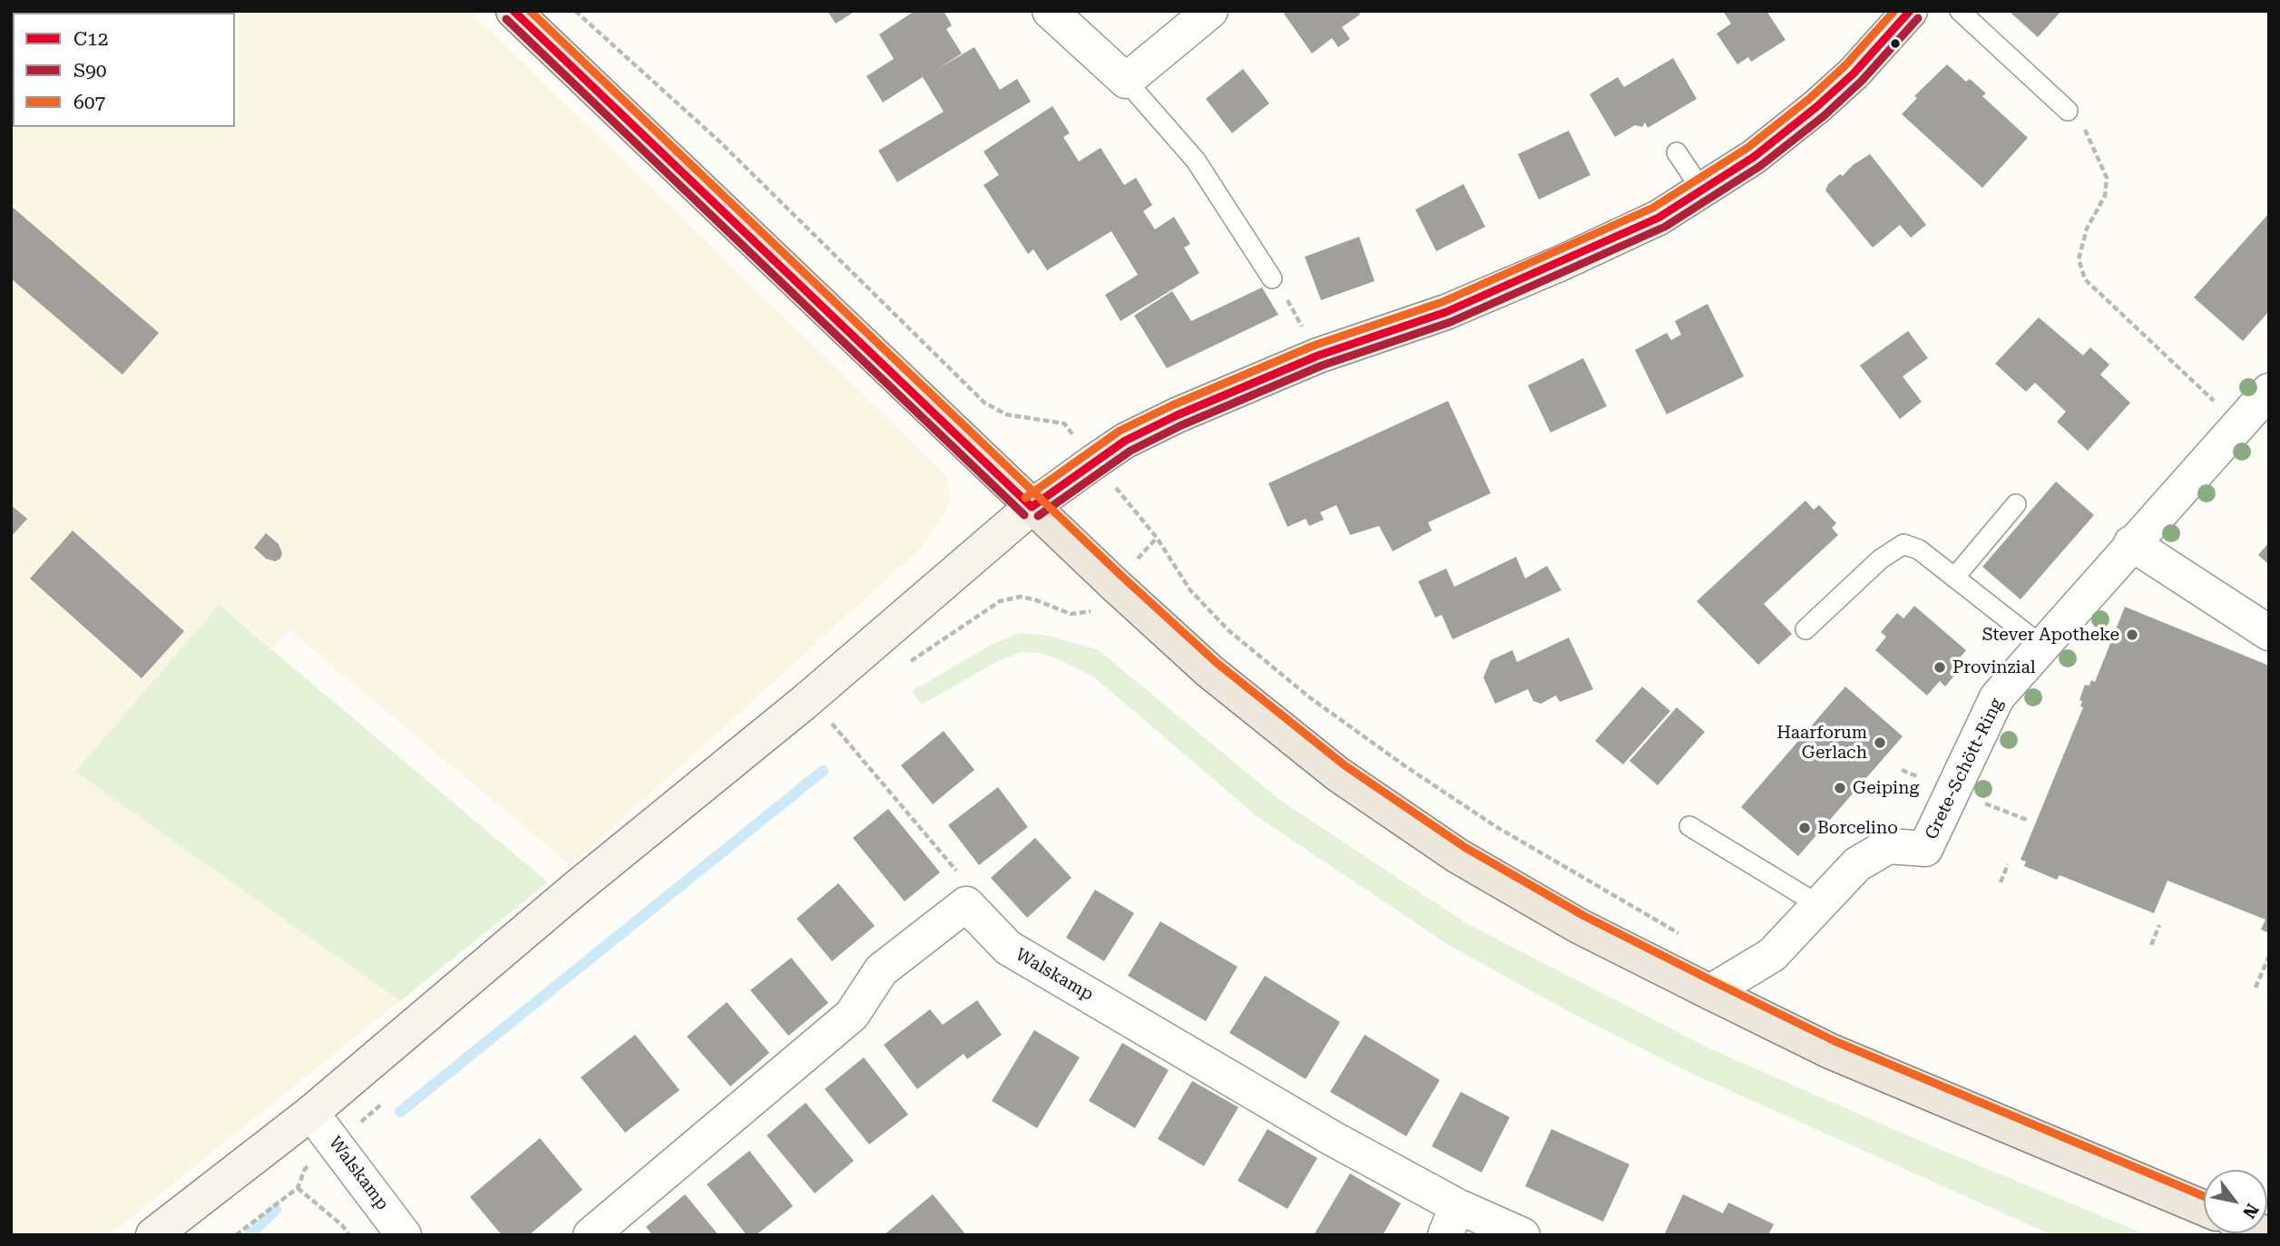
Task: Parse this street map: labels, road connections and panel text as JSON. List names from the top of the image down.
{
  "streets": {
    "street": ["Grete-Schött-Ring", "Walskamp"]
  },
  "places": [
    "Stever Apotheke",
    "Provinzial",
    "Haarforum Gerlach",
    "Geiping",
    "Borcelino"
  ],
  "lines": ["transit line C12", "transit line 607", "transit line S90"],
  "legend": ["C12", "S90", "607"],
  "north": "bottom right"
}
